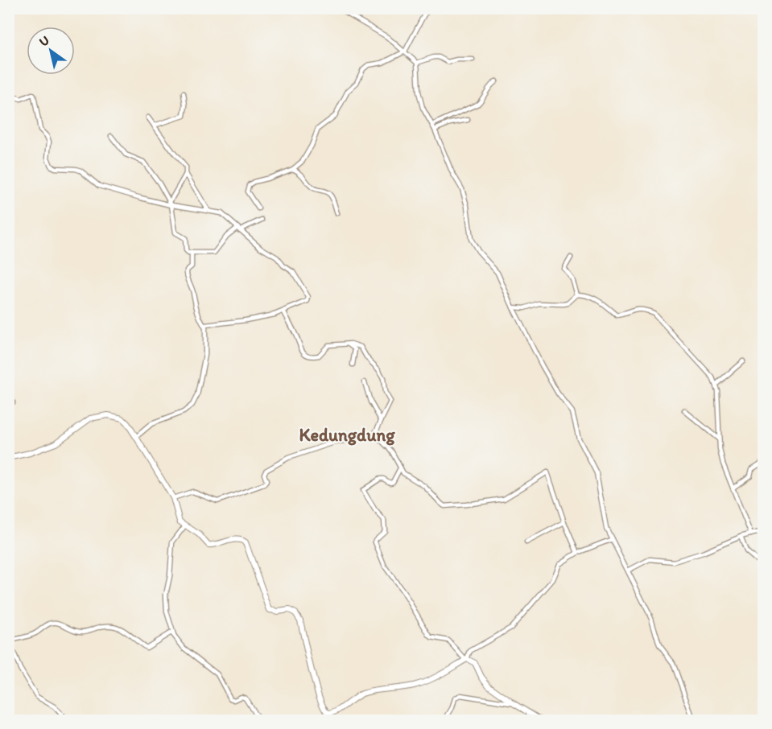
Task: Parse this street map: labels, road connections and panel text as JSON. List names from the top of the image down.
{
  "districts": ["Kedungdung"],
  "north": "top left"
}
